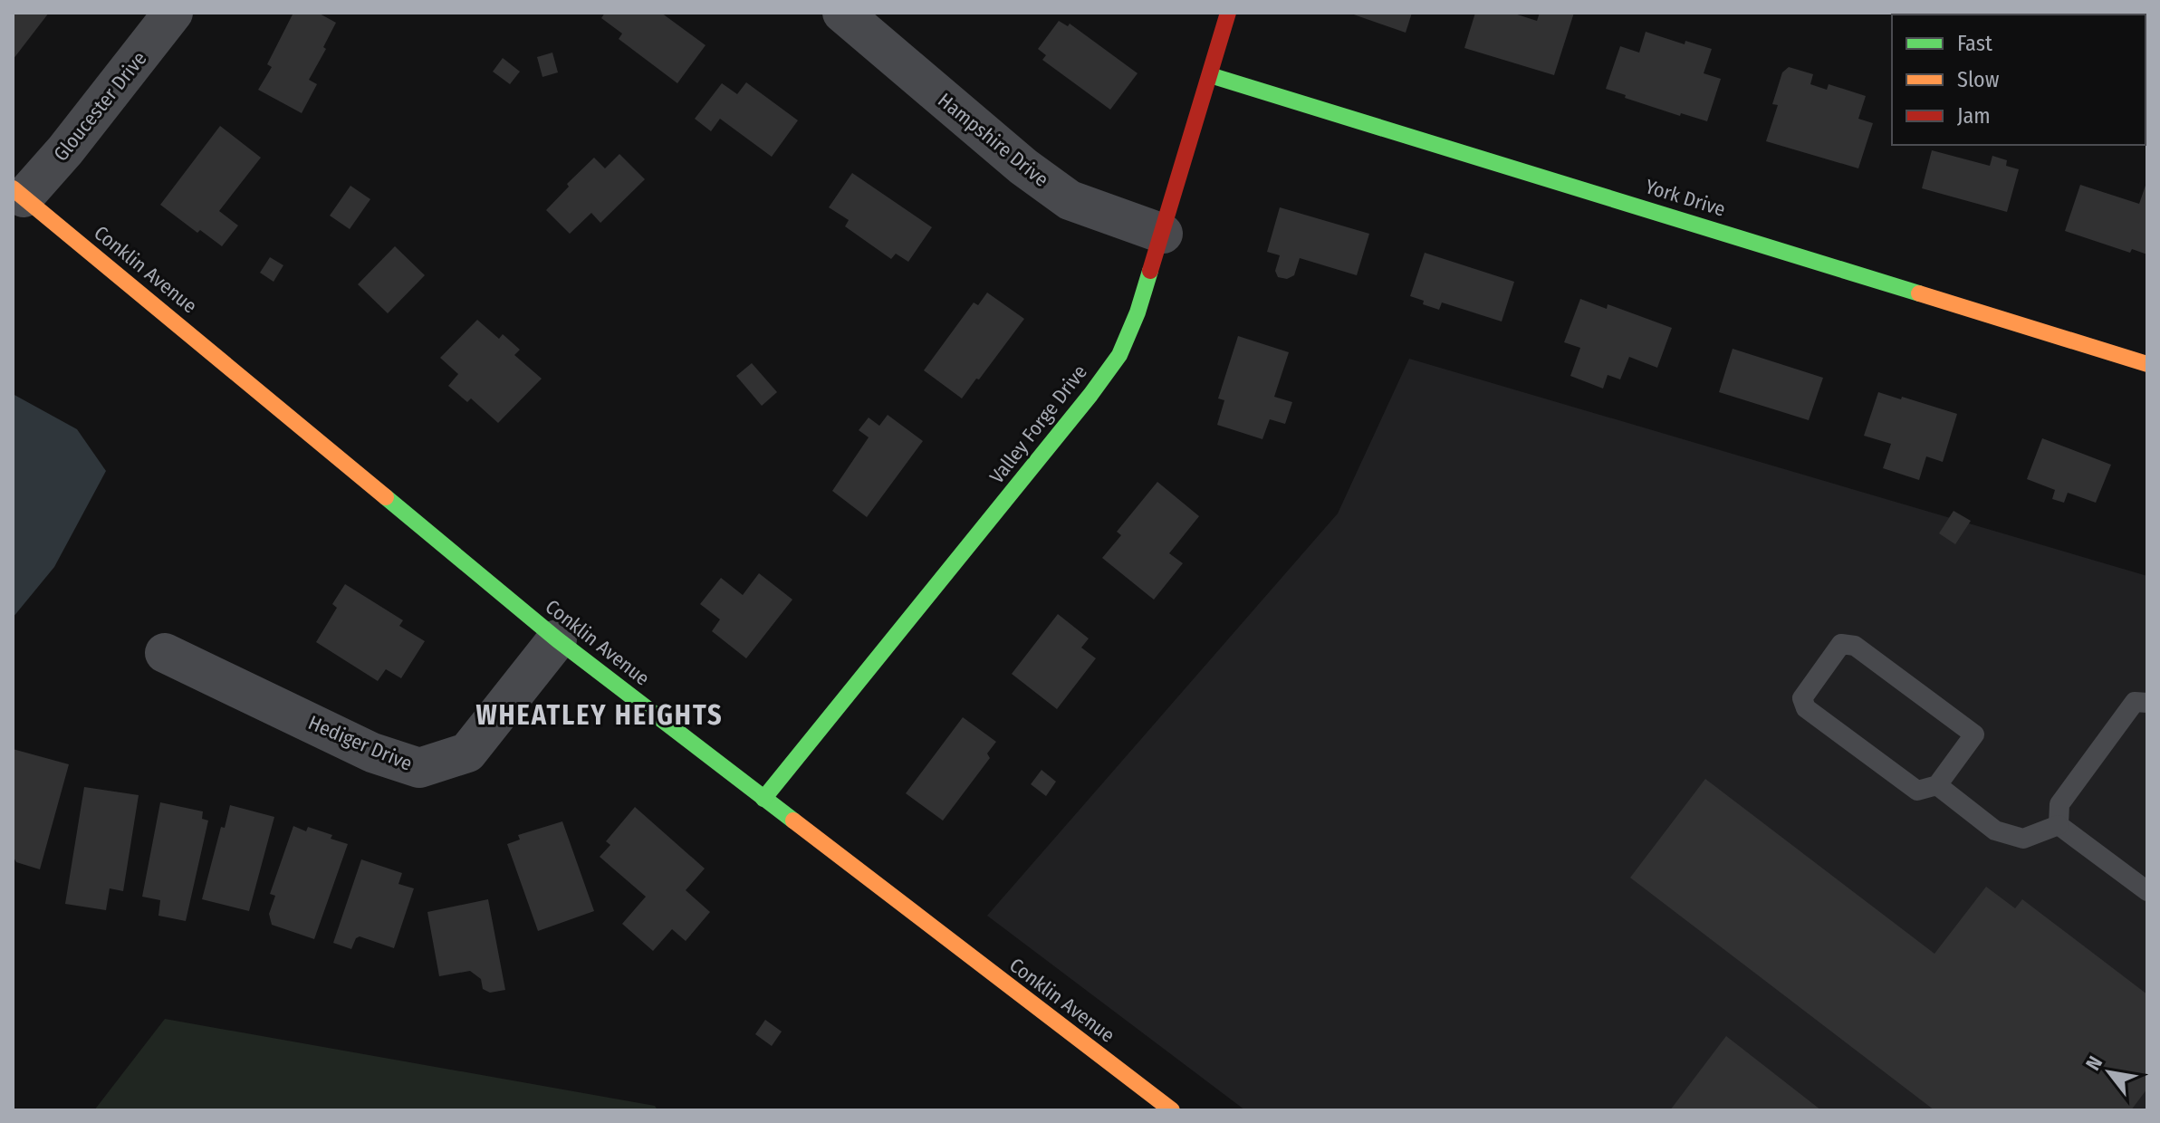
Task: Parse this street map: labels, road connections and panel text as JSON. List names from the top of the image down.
{
  "streets": {
    "street": [
      "Gloucester Drive",
      "Hampshire Drive",
      "York Drive",
      "Conklin Avenue",
      "Valley Forge Drive",
      "Hediger Drive"
    ]
  },
  "crossings": [
    ["Gloucester Drive", "Conklin Avenue"],
    ["Hampshire Drive", "Valley Forge Drive"],
    ["York Drive", "Valley Forge Drive"],
    ["Conklin Avenue", "Valley Forge Drive"],
    ["Conklin Avenue", "Hediger Drive"]
  ],
  "districts": ["WHEATLEY HEIGHTS"],
  "legend": ["Fast", "Slow", "Jam"],
  "north": "top left"
}
